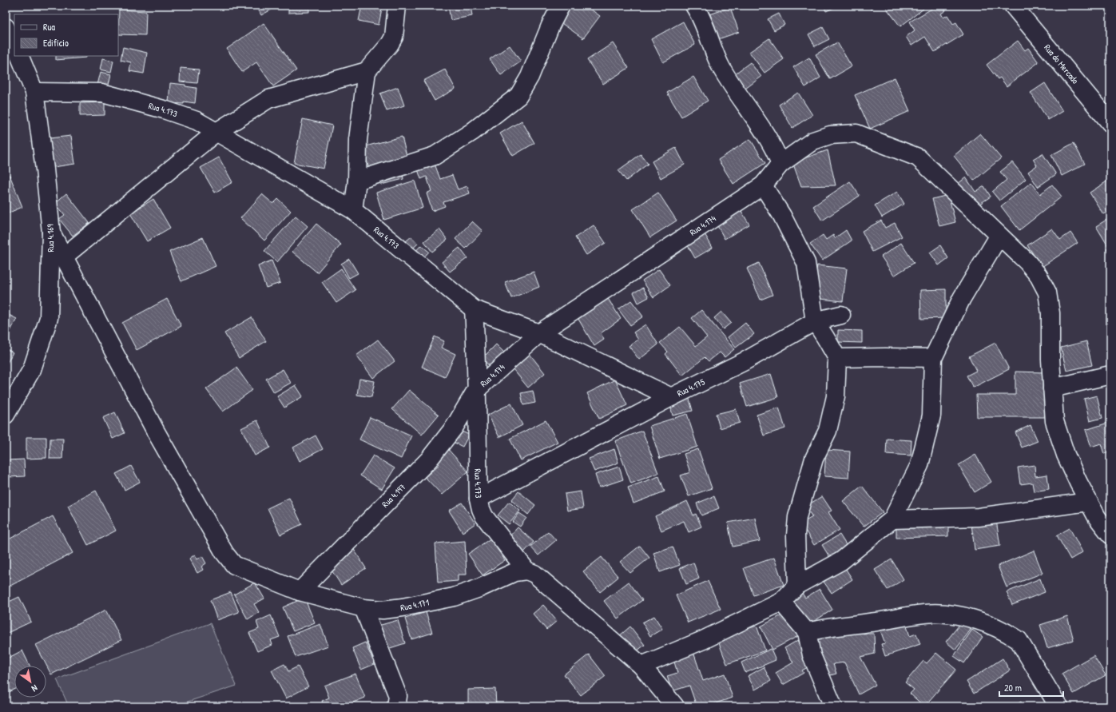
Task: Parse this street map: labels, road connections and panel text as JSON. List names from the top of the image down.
{
  "streets": {
    "street": [
      "Rua do Mercado",
      "Rua 4.173",
      "Rua 4.174",
      "Rua 4.169",
      "Rua 4.175",
      "Rua 4.197",
      "Rua 4.171"
    ]
  },
  "crossings": [
    ["Rua 4.173", "Rua 4.174"],
    ["Rua 4.173", "Rua 4.169"],
    ["Rua 4.173", "Rua 4.175"],
    ["Rua 4.173", "Rua 4.197"],
    ["Rua 4.173", "Rua 4.171"],
    ["Rua 4.174", "Rua 4.175"],
    ["Rua 4.174", "Rua 4.197"],
    ["Rua 4.169", "Rua 4.171"],
    ["Rua 4.197", "Rua 4.171"]
  ],
  "legend": ["Rua", "Edifício"],
  "scale_bar": "20 m",
  "north": "bottom right"
}
